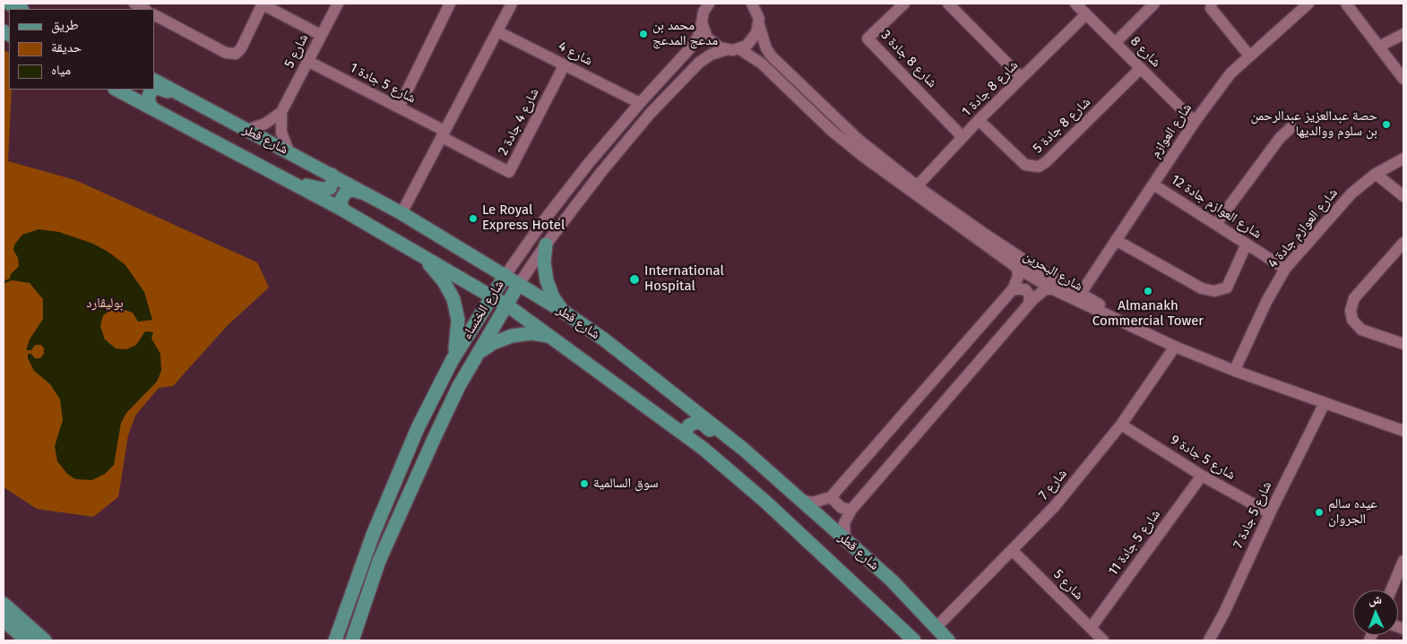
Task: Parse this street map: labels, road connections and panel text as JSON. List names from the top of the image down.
{
  "streets": {
    "main road": ["شارع قطر", "شارع الخنساء"],
    "street": [
      "شارع 5",
      "شارع 8",
      "شارع 4",
      "شارع 8 جادة 3",
      "شارع 5 جادة 1",
      "شارع 8 جادة 1",
      "شارع 4 جادة 2",
      "شارع 8 جادة 5",
      "شارع العوازم",
      "شارع العوازم جادة 12",
      "شارع العوازم جادة 4",
      "شارع البحرين",
      "شارع 5 جادة 9",
      "شارع 7",
      "شارع 5 جادة 7",
      "شارع 5 جادة 11"
    ]
  },
  "crossings": [
    ["شارع 5", "شارع 5 جادة 1"],
    ["شارع 5", "شارع قطر"],
    ["شارع 5", "شارع 7"],
    ["شارع 5", "شارع 5 جادة 11"],
    ["شارع 8", "شارع 8 جادة 1"],
    ["شارع 8", "شارع 8 جادة 5"],
    ["شارع 8", "شارع العوازم"],
    ["شارع 4", "شارع 4 جادة 2"],
    ["شارع 4", "شارع الخنساء"],
    ["شارع 8 جادة 3", "شارع 8 جادة 1"],
    ["شارع 5 جادة 1", "شارع 4 جادة 2"],
    ["شارع 8 جادة 1", "شارع 8 جادة 5"],
    ["شارع 8 جادة 1", "شارع البحرين"],
    ["شارع العوازم", "شارع العوازم جادة 12"],
    ["شارع العوازم", "شارع البحرين"],
    ["شارع قطر", "شارع الخنساء"],
    ["شارع قطر", "شارع 7"],
    ["شارع العوازم جادة 12", "شارع العوازم جادة 4"],
    ["شارع العوازم جادة 4", "شارع البحرين"],
    ["شارع البحرين", "شارع الخنساء"],
    ["شارع البحرين", "شارع 7"],
    ["شارع البحرين", "شارع 5 جادة 7"],
    ["شارع 5 جادة 9", "شارع 7"],
    ["شارع 5 جادة 9", "شارع 5 جادة 7"],
    ["شارع 5 جادة 9", "شارع 5 جادة 11"]
  ],
  "parks": ["بوليڤارد"],
  "places": [
    "محمد بن مدعج المدعج",
    "حصة عبدالعزيز عبدالرحمن بن سلوم ووالديها",
    "Le Royal Express Hotel",
    "International Hospital",
    "Almanakh Commercial Tower",
    "سوق السالمية",
    "عيده سالم الجروان"
  ],
  "legend": ["طريق", "حديقة", "مياه"],
  "north": "top"
}
